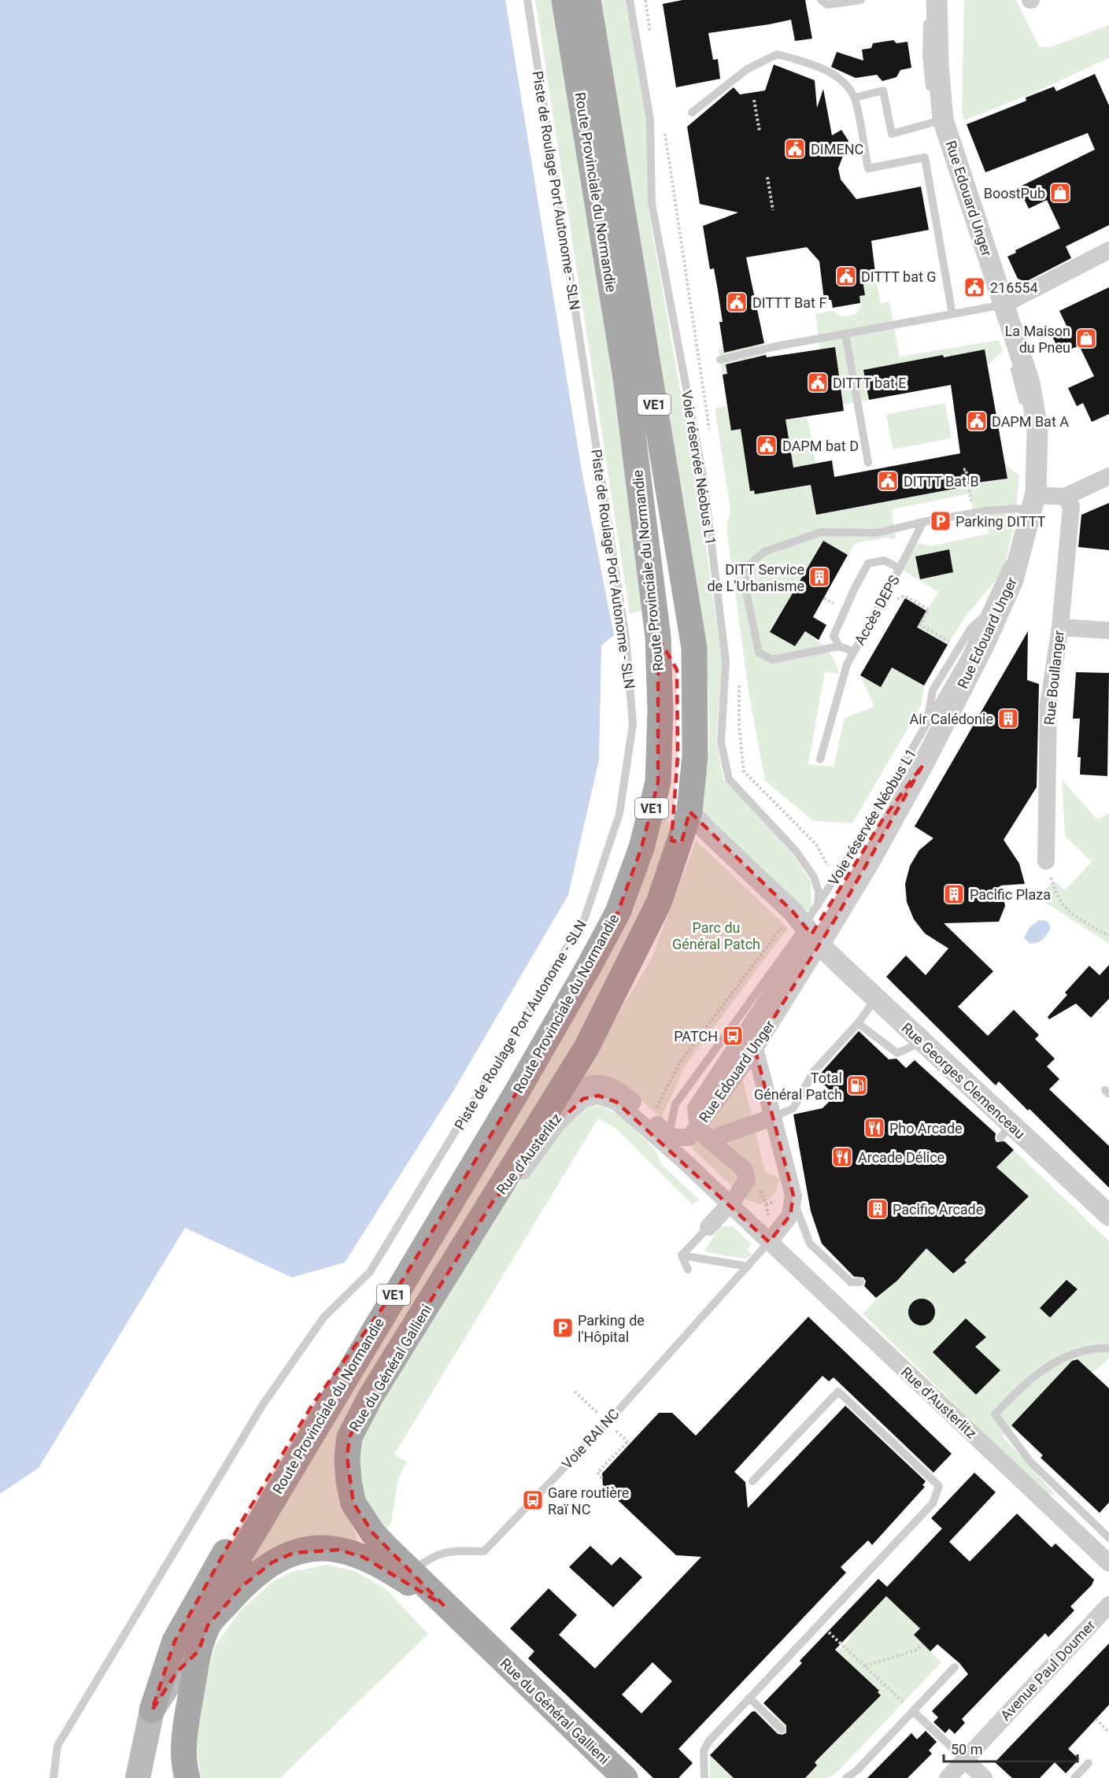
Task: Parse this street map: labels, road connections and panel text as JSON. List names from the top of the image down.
{
  "streets": {
    "main road": ["Route Provinciale du Normandie", "VE1", "Rue du Général Gallieni"],
    "street": [
      "Rue Edouard Unger",
      "Rue Boullanger",
      "Rue Georges Clemenceau",
      "Rue d'Austerlitz",
      "Avenue Paul Doumer"
    ],
    "lane": [
      "Piste de Roulage Port Autonome - SLN",
      "Voie réservée Néobus L1",
      "Accès DEPS",
      "Voie RAI NC"
    ]
  },
  "crossings": [
    ["Route Provinciale du Normandie", "Rue Georges Clemenceau"],
    ["Route Provinciale du Normandie", "Rue d'Austerlitz"],
    ["Route Provinciale du Normandie", "Rue du Général Gallieni"],
    ["Rue Edouard Unger", "Voie réservée Néobus L1"],
    ["Rue Edouard Unger", "Rue Georges Clemenceau"],
    ["Voie réservée Néobus L1", "Rue Georges Clemenceau"],
    ["Voie réservée Néobus L1", "Rue d'Austerlitz"],
    ["Rue d'Austerlitz", "Rue du Général Gallieni"],
    ["Rue d'Austerlitz", "Voie RAI NC"],
    ["Rue du Général Gallieni", "Voie RAI NC"]
  ],
  "parks": ["Parc du Général Patch"],
  "places": {
    "public building": [
      "DIMENC",
      "DITTT bat G",
      "216554",
      "DITTT Bat F",
      "DITTT bat E",
      "DAPM Bat A",
      "DAPM bat D",
      "DITTT Bat B"
    ],
    "shop": ["BoostPub", "La Maison du Pneu"],
    "parking": ["Parking DITTT", "Parking de l'Hôpital"],
    "building": [
      "DITT Service de L'Urbanisme",
      "Air Calédonie",
      "Pacific Plaza",
      "Pacific Arcade"
    ],
    "bus stop": ["PATCH", "Gare routière Raï NC"],
    "fuel station": ["Total Général Patch"],
    "restaurant": ["Pho Arcade", "Arcade Délice"]
  },
  "scale_bar": "50 m"
}
